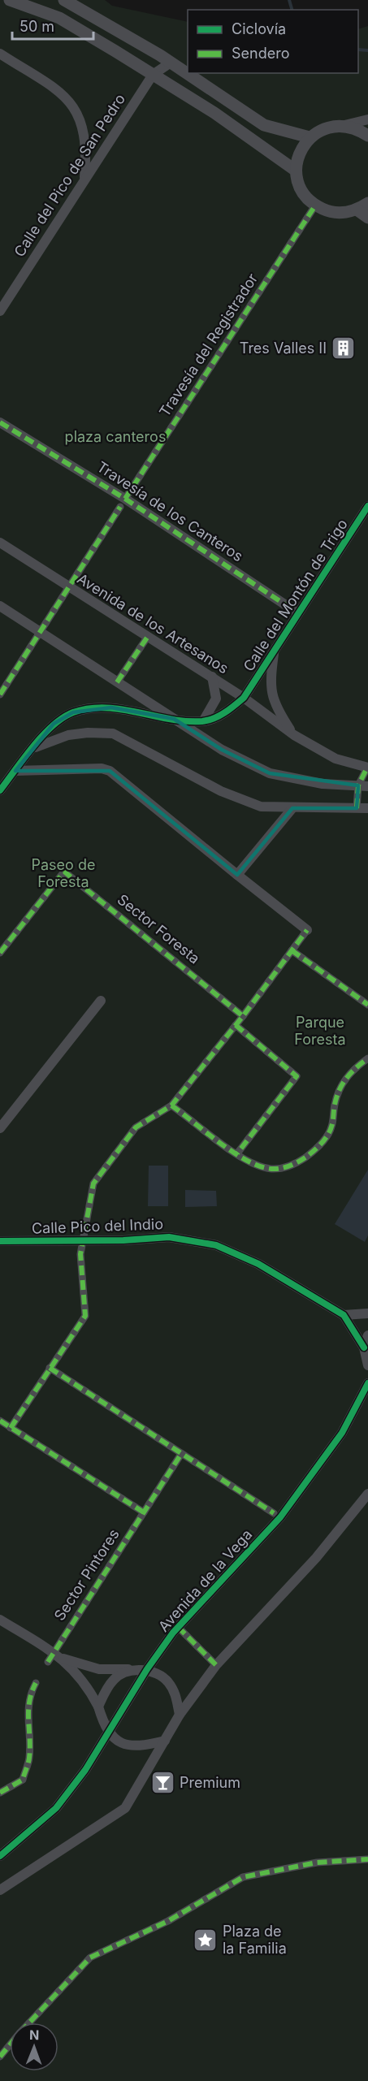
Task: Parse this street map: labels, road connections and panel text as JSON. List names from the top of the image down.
{
  "streets": {
    "street": [
      "Calle del Pico de San Pedro",
      "Travesía del Registrador",
      "Travesía de los Canteros",
      "Calle del Montón de Trigo",
      "Avenida de los Artesanos",
      "Sector Foresta",
      "Calle Pico del Indio",
      "Sector Pintores",
      "Avenida de la Vega"
    ]
  },
  "crossings": [
    ["Travesía del Registrador", "Travesía de los Canteros"],
    ["Travesía del Registrador", "Avenida de los Artesanos"],
    ["Travesía de los Canteros", "Calle del Montón de Trigo"],
    ["Calle del Montón de Trigo", "Avenida de los Artesanos"]
  ],
  "parks": ["plaza canteros", "Paseo de Foresta", "Parque Foresta"],
  "places": {
    "building": ["Tres Valles II"],
    "bar": ["Premium"],
    "place": ["Plaza de la Familia"]
  },
  "legend": ["Ciclovía", "Sendero"],
  "scale_bar": "50 m",
  "north": "top"
}
